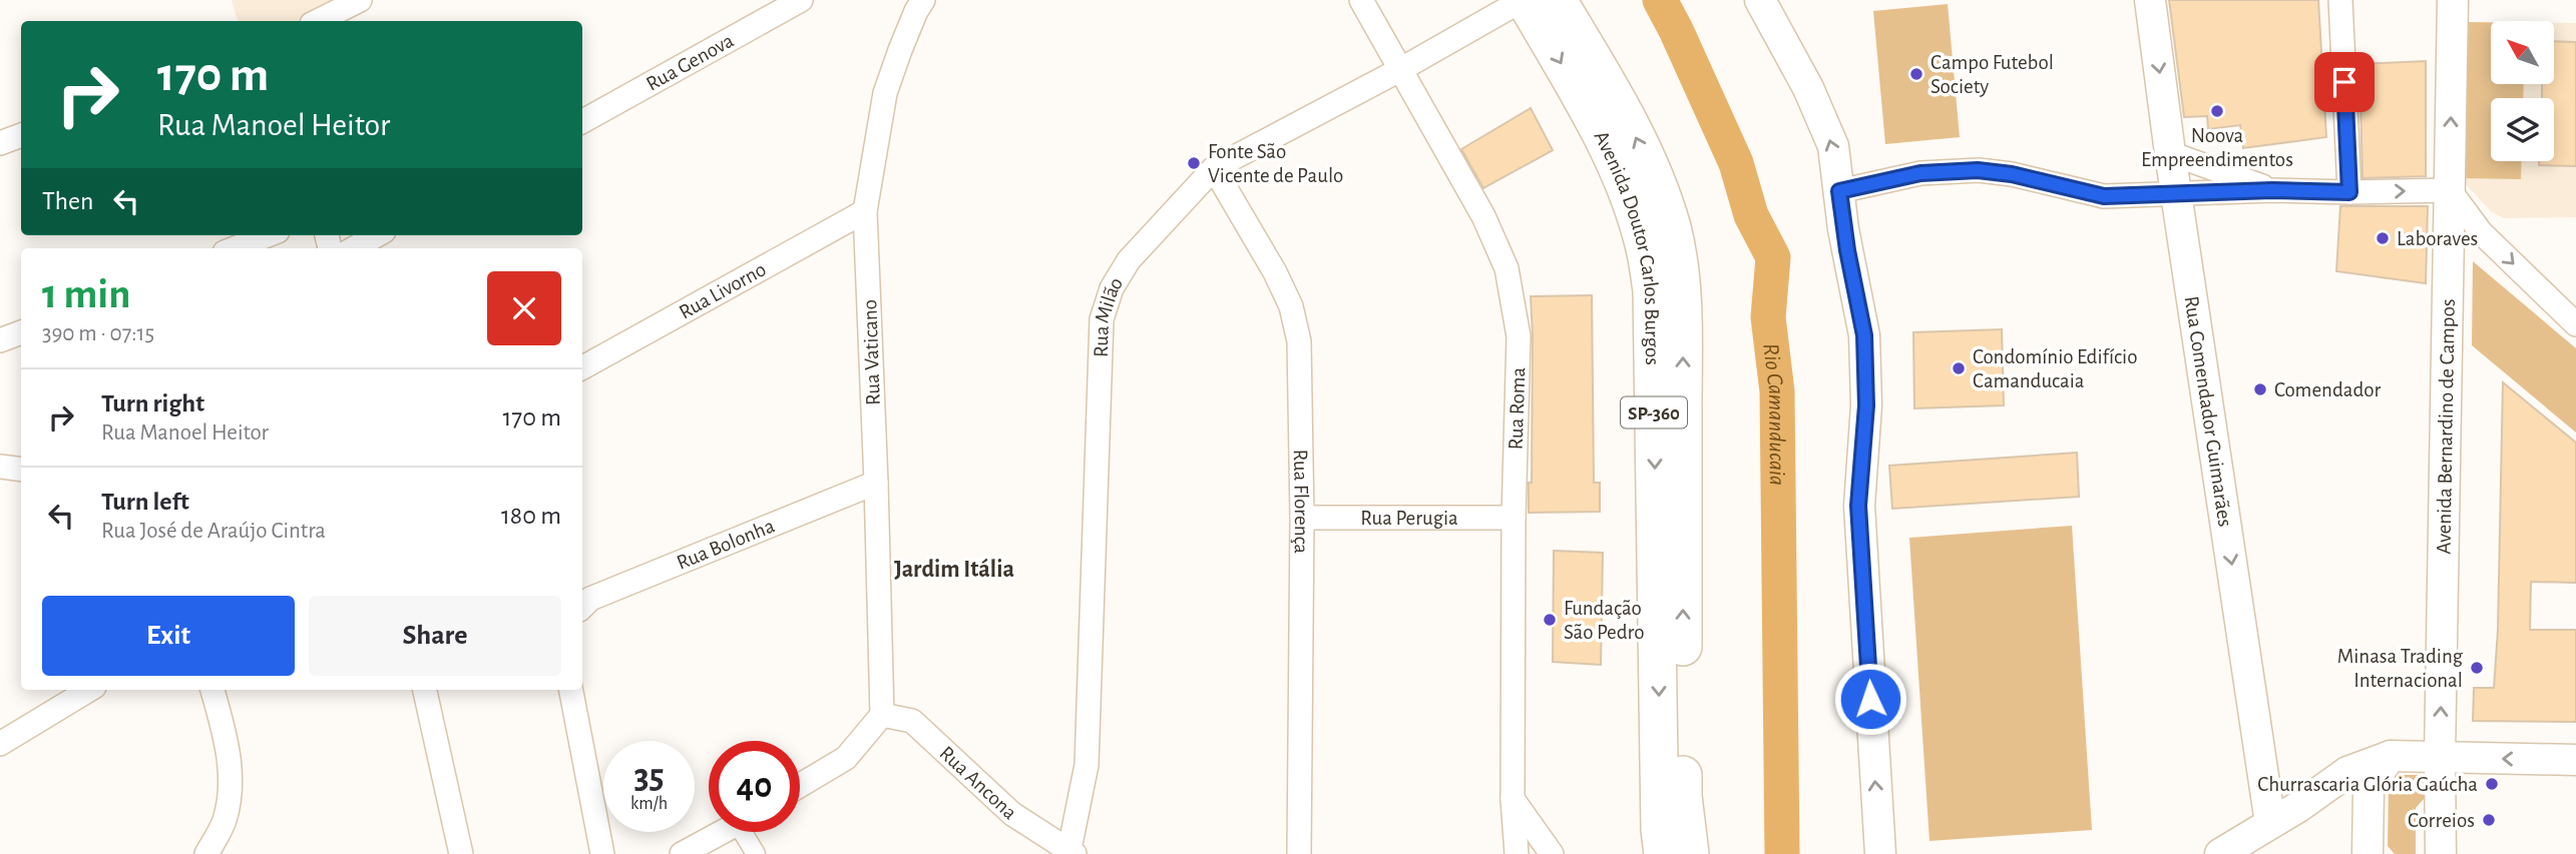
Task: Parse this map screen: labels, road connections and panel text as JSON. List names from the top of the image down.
{
  "streets": {
    "main road": ["Avenida Doutor Carlos Burgos", "SP-360"],
    "street": [
      "Rua Genova",
      "Rua Livorno",
      "Rua Milão",
      "Rua Vaticano",
      "Rua Roma",
      "Rua Comendador Guimarães",
      "Avenida Bernardino de Campos",
      "Rua Florença",
      "Rua Perugia",
      "Rua Bolonha",
      "Rua Ancona"
    ]
  },
  "crossings": [
    ["Avenida Doutor Carlos Burgos", "Rua Milão"],
    ["Rua Livorno", "Rua Vaticano"],
    ["Rua Milão", "Rua Roma"],
    ["Rua Milão", "Rua Florença"],
    ["Rua Milão", "Rua Ancona"],
    ["Rua Vaticano", "Rua Bolonha"],
    ["Rua Vaticano", "Rua Ancona"],
    ["Rua Roma", "Rua Perugia"],
    ["Rua Florença", "Rua Perugia"]
  ],
  "one_way": ["Rua Comendador Guimarães", "Avenida Bernardino de Campos"],
  "districts": ["Jardim Itália"],
  "water": ["Rio Camanducaia"],
  "places": [
    "Campo Futebol Society",
    "Noova Empreendimentos",
    "Fonte São Vicente de Paulo",
    "Laboraves",
    "Condomínio Edifício Camanducaia",
    "Comendador",
    "Fundação São Pedro",
    "Minasa Trading Internacional",
    "Churrascaria Glória Gaúcha",
    "Correios"
  ],
  "north": "top left",
  "page": {
    "turn": ["170 m", "Rua Manoel Heitor"],
    "then": "Then",
    "heading": ["1 min", "390 m · 07:15"],
    "list": [
      {
        "name": "Turn right",
        "note": "Rua Manoel Heitor",
        "value": "170 m"
      },
      {
        "name": "Turn left",
        "note": "Rua José de Araújo Cintra",
        "value": "180 m"
      }
    ],
    "buttons": ["Exit", "Share"],
    "speed": "35 km/h",
    "limit": "40"
  }
}
